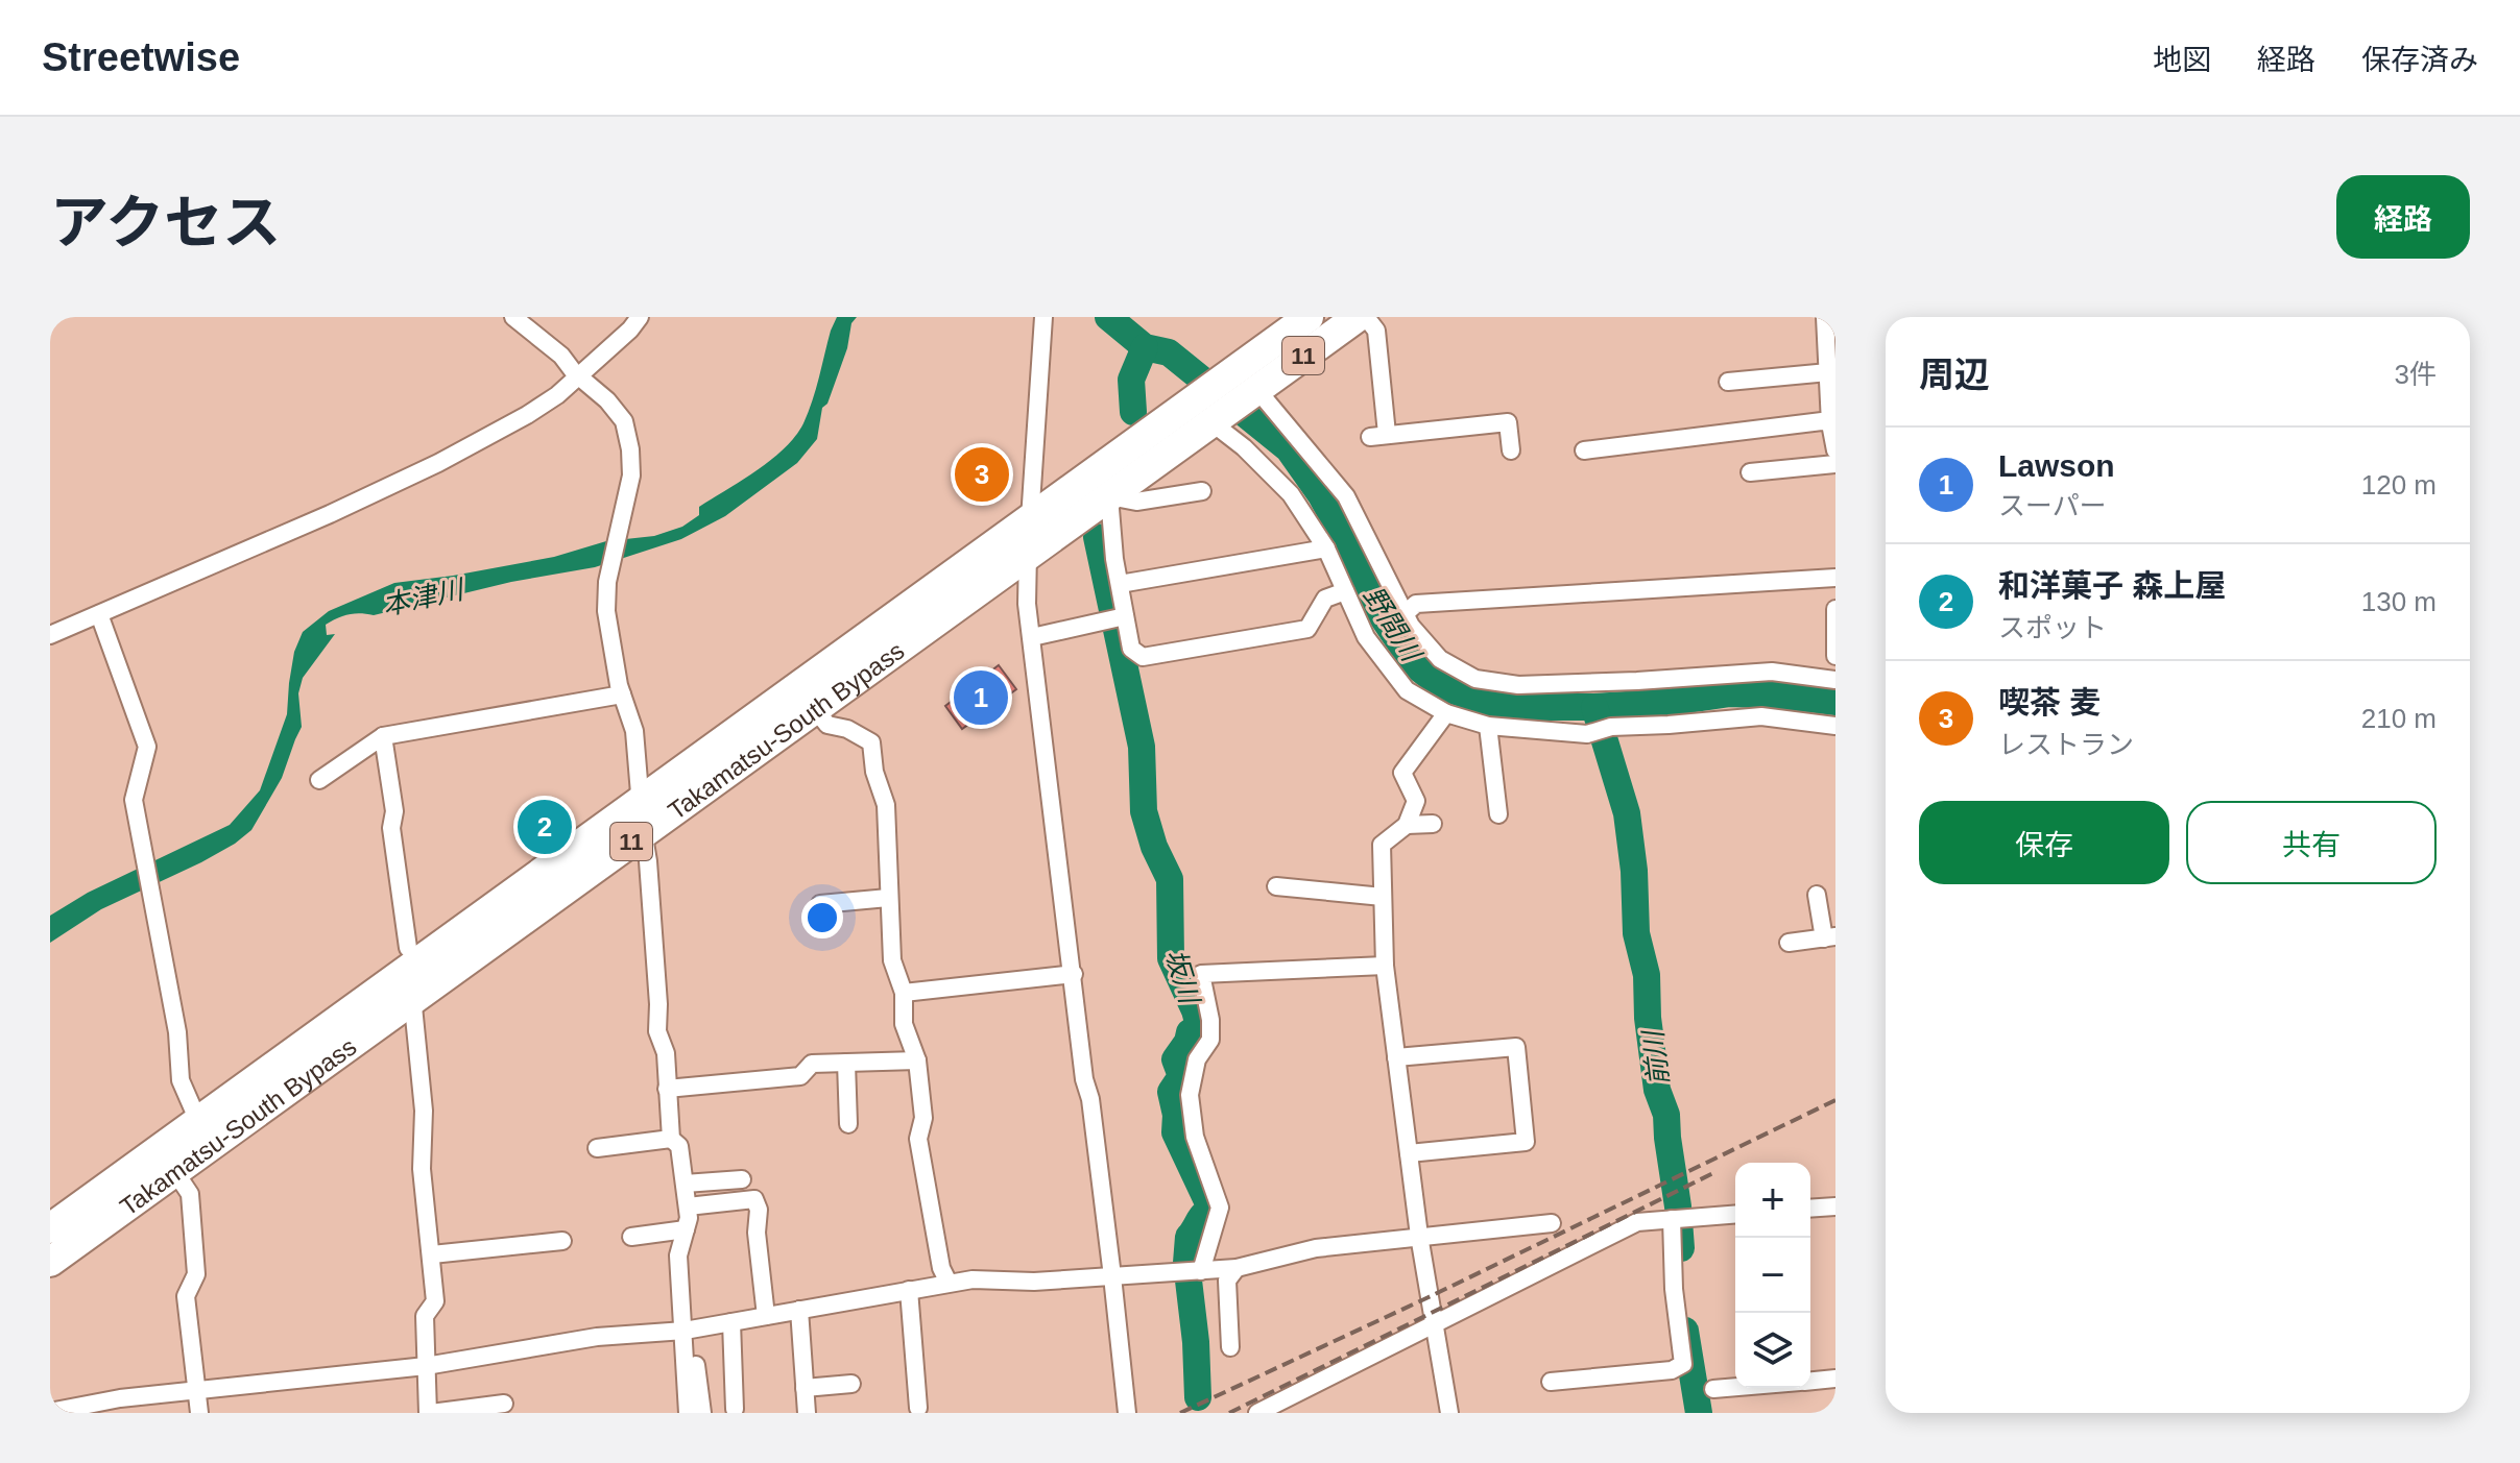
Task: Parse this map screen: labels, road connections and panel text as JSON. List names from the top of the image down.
{
  "streets": {
    "highway": ["11", "Takamatsu-South Bypass"]
  },
  "water": [
    "本津川",
    "野間川",
    "坂川",
    "前川"
  ],
  "page": {
    "header": "Streetwise",
    "nav": ["地図", "経路", "保存済み"],
    "title": "アクセス",
    "buttons": [
      "経路",
      ["保存", "共有"]
    ],
    "heading": ["周辺", "3件"],
    "list": [
      {
        "mark": "1",
        "name": "Lawson",
        "note": "スーパー",
        "value": "120 m"
      },
      {
        "mark": "2",
        "name": "和洋菓子 森上屋",
        "note": "スポット",
        "value": "130 m"
      },
      {
        "mark": "3",
        "name": "喫茶 麦",
        "note": "レストラン",
        "value": "210 m"
      }
    ],
    "pins": ["3", "1", "2"],
    "map_buttons": ["+", "−"]
  }
}
